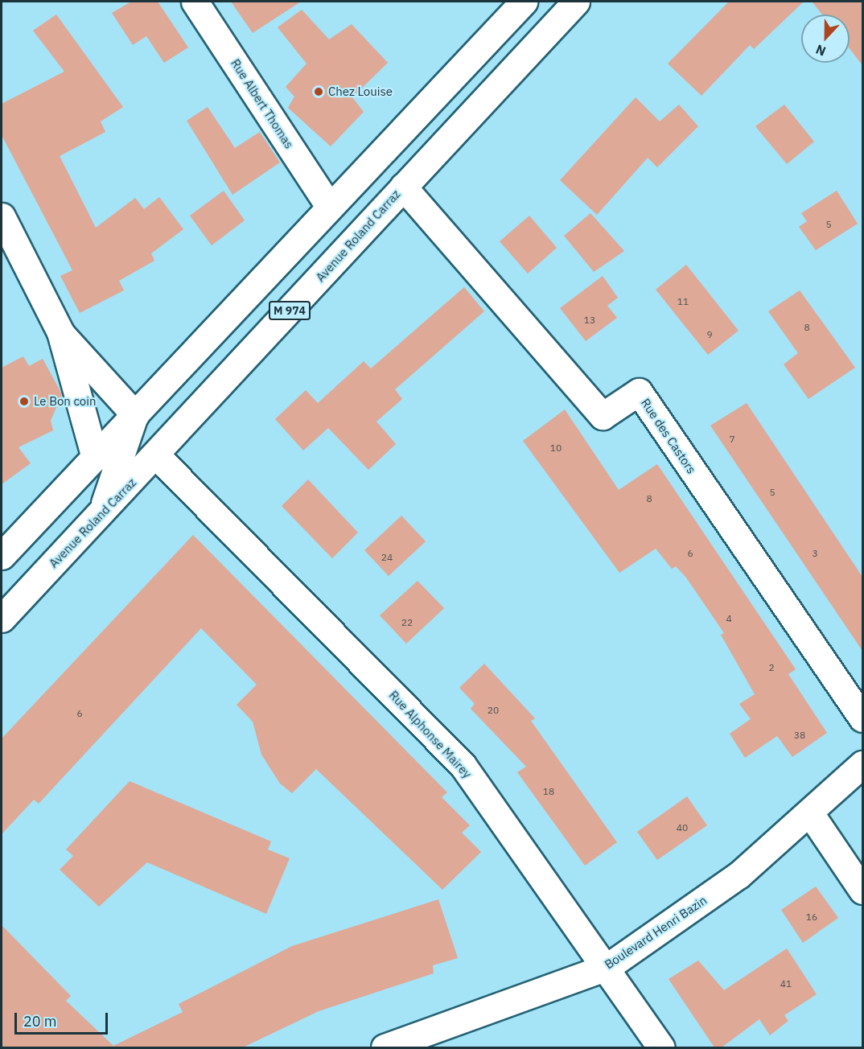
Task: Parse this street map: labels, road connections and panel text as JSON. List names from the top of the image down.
{
  "streets": {
    "street": [
      "Rue Albert Thomas",
      "Avenue Roland Carraz",
      "M 974",
      "Rue des Castors",
      "Rue Alphonse Mairey",
      "Boulevard Henri Bazin"
    ]
  },
  "crossings": [
    ["Avenue Roland Carraz", "Rue des Castors"],
    ["Avenue Roland Carraz", "Rue Alphonse Mairey"],
    ["Rue Alphonse Mairey", "Boulevard Henri Bazin"]
  ],
  "places": ["Chez Louise", "Le Bon coin"],
  "house_numbers": [
    "5",
    "11",
    "13",
    "8",
    "9",
    "7",
    "10",
    "5",
    "8",
    "6",
    "3",
    "24",
    "4",
    "22",
    "2",
    "20",
    "6",
    "38",
    "18",
    "40",
    "16",
    "41"
  ],
  "scale_bar": "20 m",
  "north": "bottom"
}
